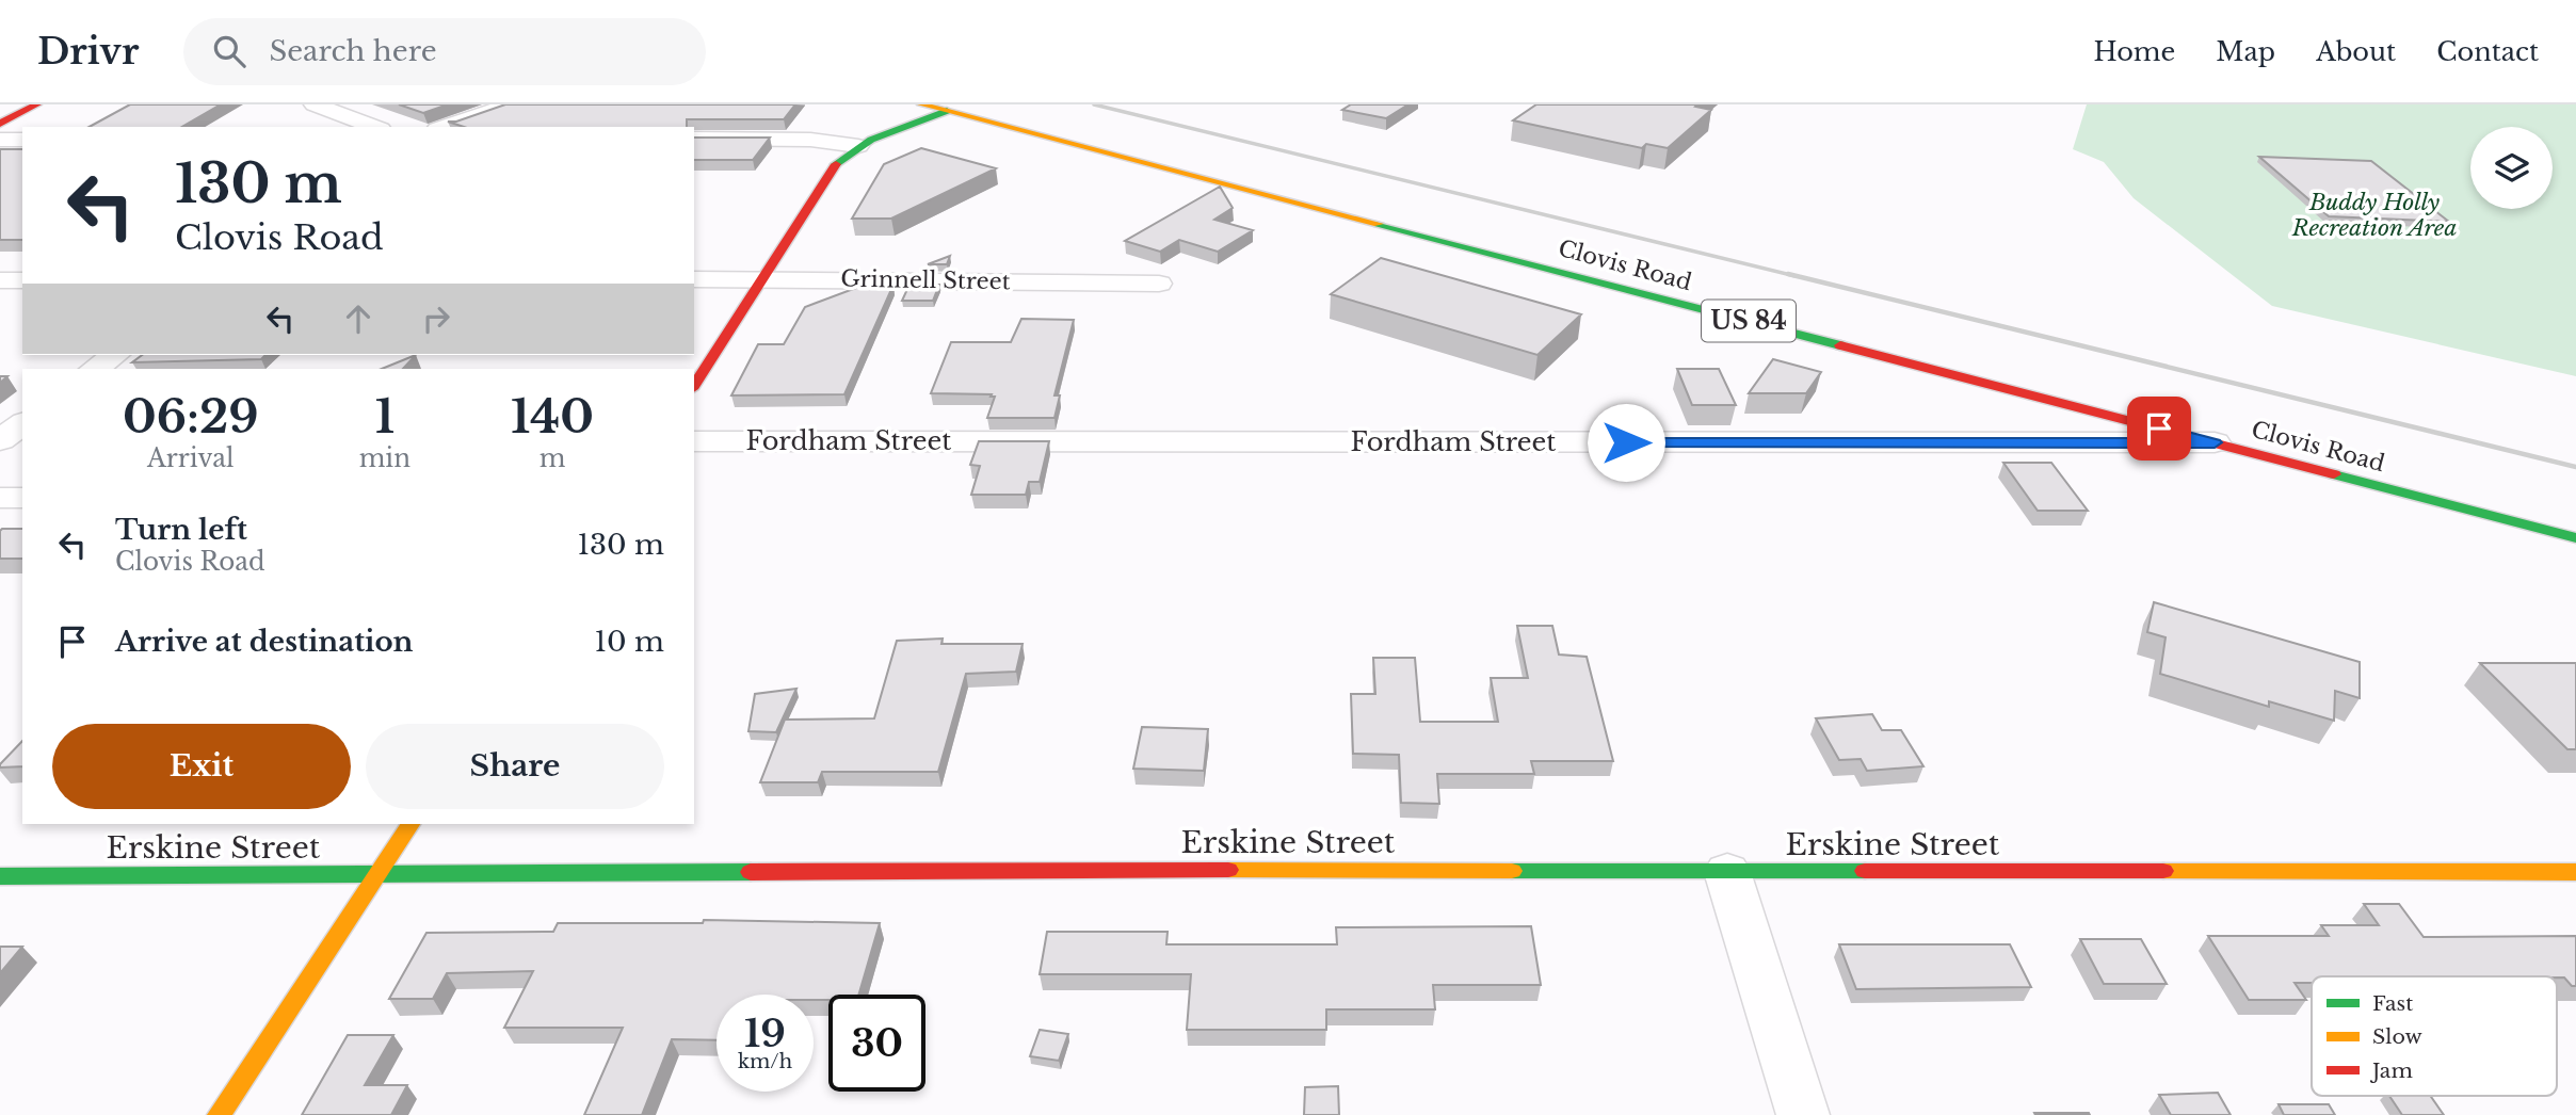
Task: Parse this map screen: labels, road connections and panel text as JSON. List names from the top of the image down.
{
  "streets": {
    "main road": ["Clovis Road", "US 84", "Erskine Street"],
    "street": ["Grinnell Street", "Fordham Street"]
  },
  "crossings": [
    ["Clovis Road", "Fordham Street"]
  ],
  "parks": ["Buddy Holly Recreation Area"],
  "legend": ["Fast", "Slow", "Jam"],
  "page": {
    "header": "Drivr",
    "search": "Search here",
    "nav": [
      "Home",
      "Map",
      "About",
      "Contact"
    ],
    "turn": ["130 m", "Clovis Road"],
    "eta": [
      "06:29",
      "Arrival",
      "1",
      "min",
      "140",
      "m"
    ],
    "list": [
      {
        "name": "Turn left",
        "note": "Clovis Road",
        "value": "130 m"
      },
      {
        "name": "Arrive at destination",
        "value": "10 m"
      }
    ],
    "buttons": ["Exit", "Share"],
    "speed": "19 km/h",
    "limit": "30"
  }
}
